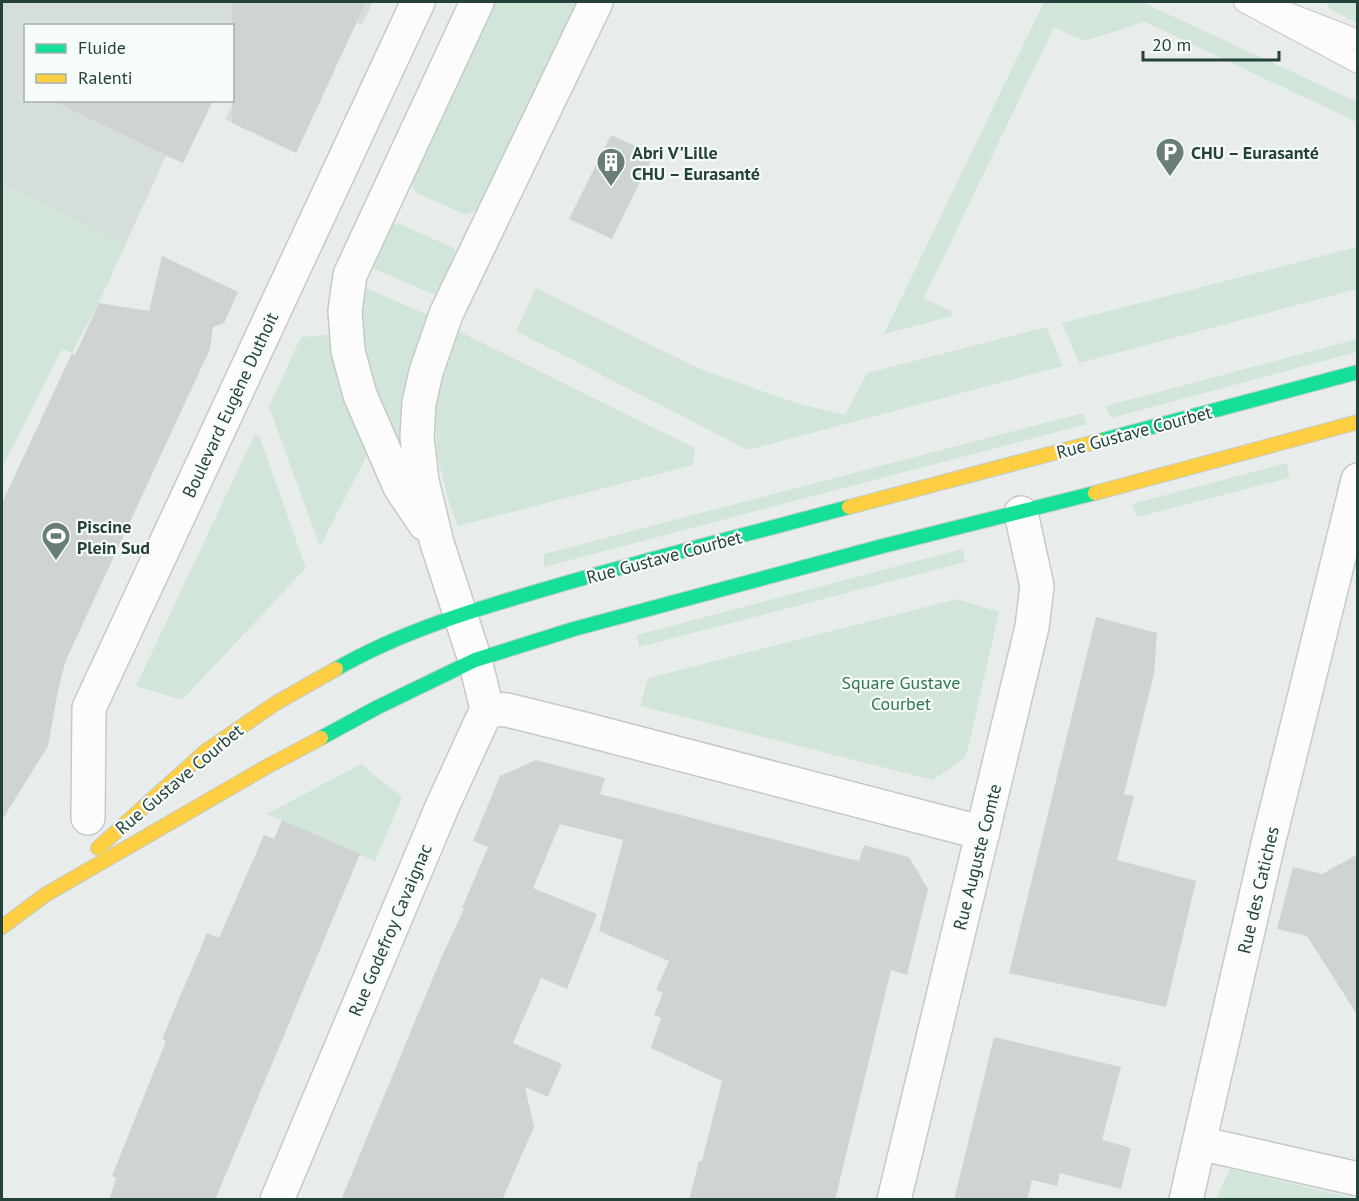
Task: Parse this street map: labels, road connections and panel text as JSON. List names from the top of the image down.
{
  "streets": {
    "main road": ["Rue Gustave Courbet"],
    "street": [
      "Boulevard Eugène Duthoit",
      "Rue Auguste Comte",
      "Rue des Catiches",
      "Rue Godefroy Cavaignac"
    ]
  },
  "crossings": [
    ["Rue Gustave Courbet", "Rue Auguste Comte"]
  ],
  "parks": ["Square Gustave Courbet"],
  "places": {
    "parking": ["CHU – Eurasanté"],
    "building": ["Abri V'Lille CHU – Eurasanté"],
    "sports": ["Piscine Plein Sud"]
  },
  "legend": ["Fluide", "Ralenti"],
  "scale_bar": "20 m"
}
